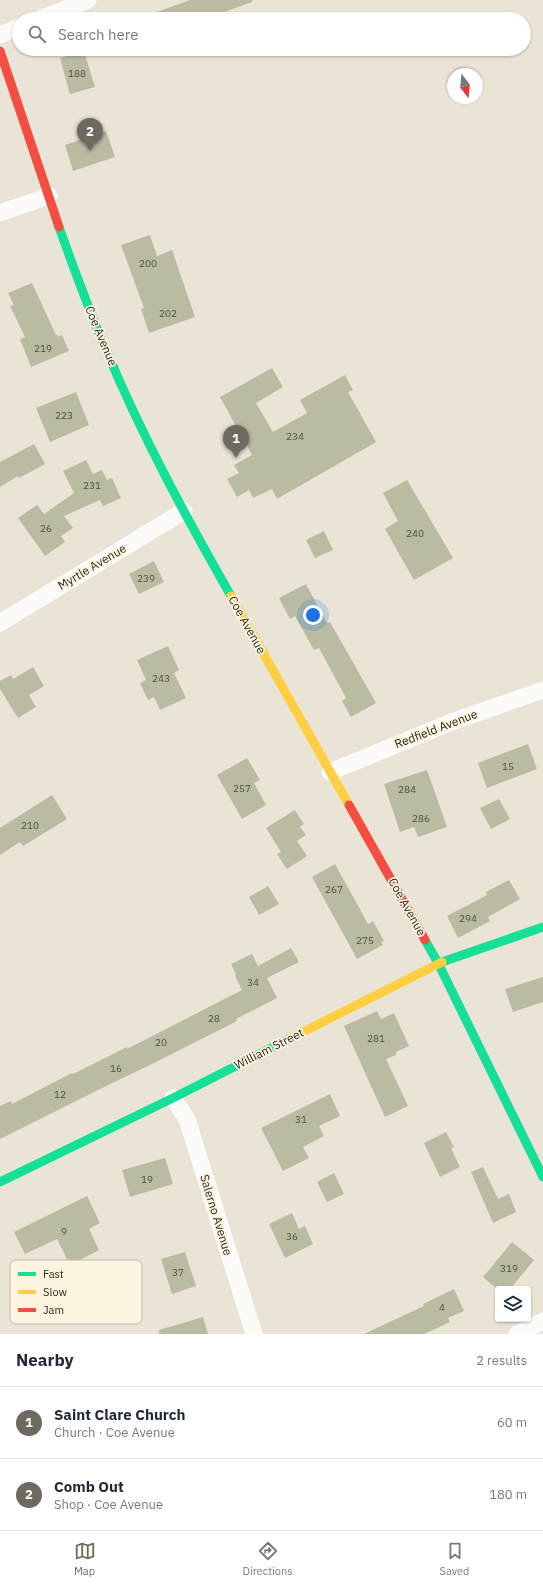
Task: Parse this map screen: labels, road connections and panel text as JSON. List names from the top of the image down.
{
  "streets": {
    "street": [
      "Coe Avenue",
      "Myrtle Avenue",
      "Redfield Avenue",
      "William Street",
      "Salerno Avenue"
    ]
  },
  "crossings": [
    ["Coe Avenue", "Myrtle Avenue"],
    ["Coe Avenue", "Redfield Avenue"],
    ["Coe Avenue", "William Street"],
    ["William Street", "Salerno Avenue"]
  ],
  "house_numbers": [
    "188",
    "200",
    "202",
    "219",
    "223",
    "234",
    "231",
    "26",
    "240",
    "239",
    "243",
    "15",
    "257",
    "284",
    "286",
    "210",
    "267",
    "294",
    "275",
    "34",
    "28",
    "281",
    "20",
    "16",
    "12",
    "31",
    "19",
    "9",
    "36",
    "319",
    "37",
    "4"
  ],
  "legend": ["Fast", "Slow", "Jam"],
  "north": "bottom",
  "page": {
    "search": "Search here",
    "pins": ["2", "1"],
    "heading": ["Nearby", "2 results"],
    "list": [
      {
        "mark": "1",
        "name": "Saint Clare Church",
        "note": "Church · Coe Avenue",
        "value": "60 m"
      },
      {
        "mark": "2",
        "name": "Comb Out",
        "note": "Shop · Coe Avenue",
        "value": "180 m"
      }
    ],
    "nav": ["Map", "Directions", "Saved"]
  }
}
